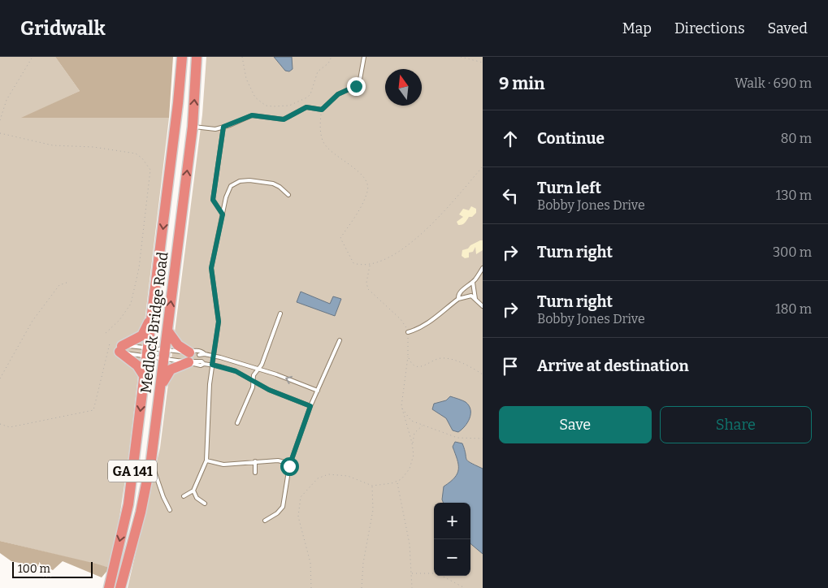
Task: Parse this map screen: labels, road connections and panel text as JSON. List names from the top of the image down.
{
  "streets": {
    "highway": ["Medlock Bridge Road", "GA 141"]
  },
  "scale_bar": "100 m",
  "north": "top",
  "page": {
    "header": "Gridwalk",
    "nav": ["Map", "Directions", "Saved"],
    "heading": ["9 min", "Walk · 690 m"],
    "list": [
      ["Continue", "80 m"],
      ["Turn left", "Bobby Jones Drive", "130 m"],
      ["Turn right", "300 m"],
      ["Turn right", "Bobby Jones Drive", "180 m"],
      "Arrive at destination"
    ],
    "buttons": ["Save", "Share"],
    "map_buttons": ["+", "−"],
    "scale": "100 m"
  }
}
